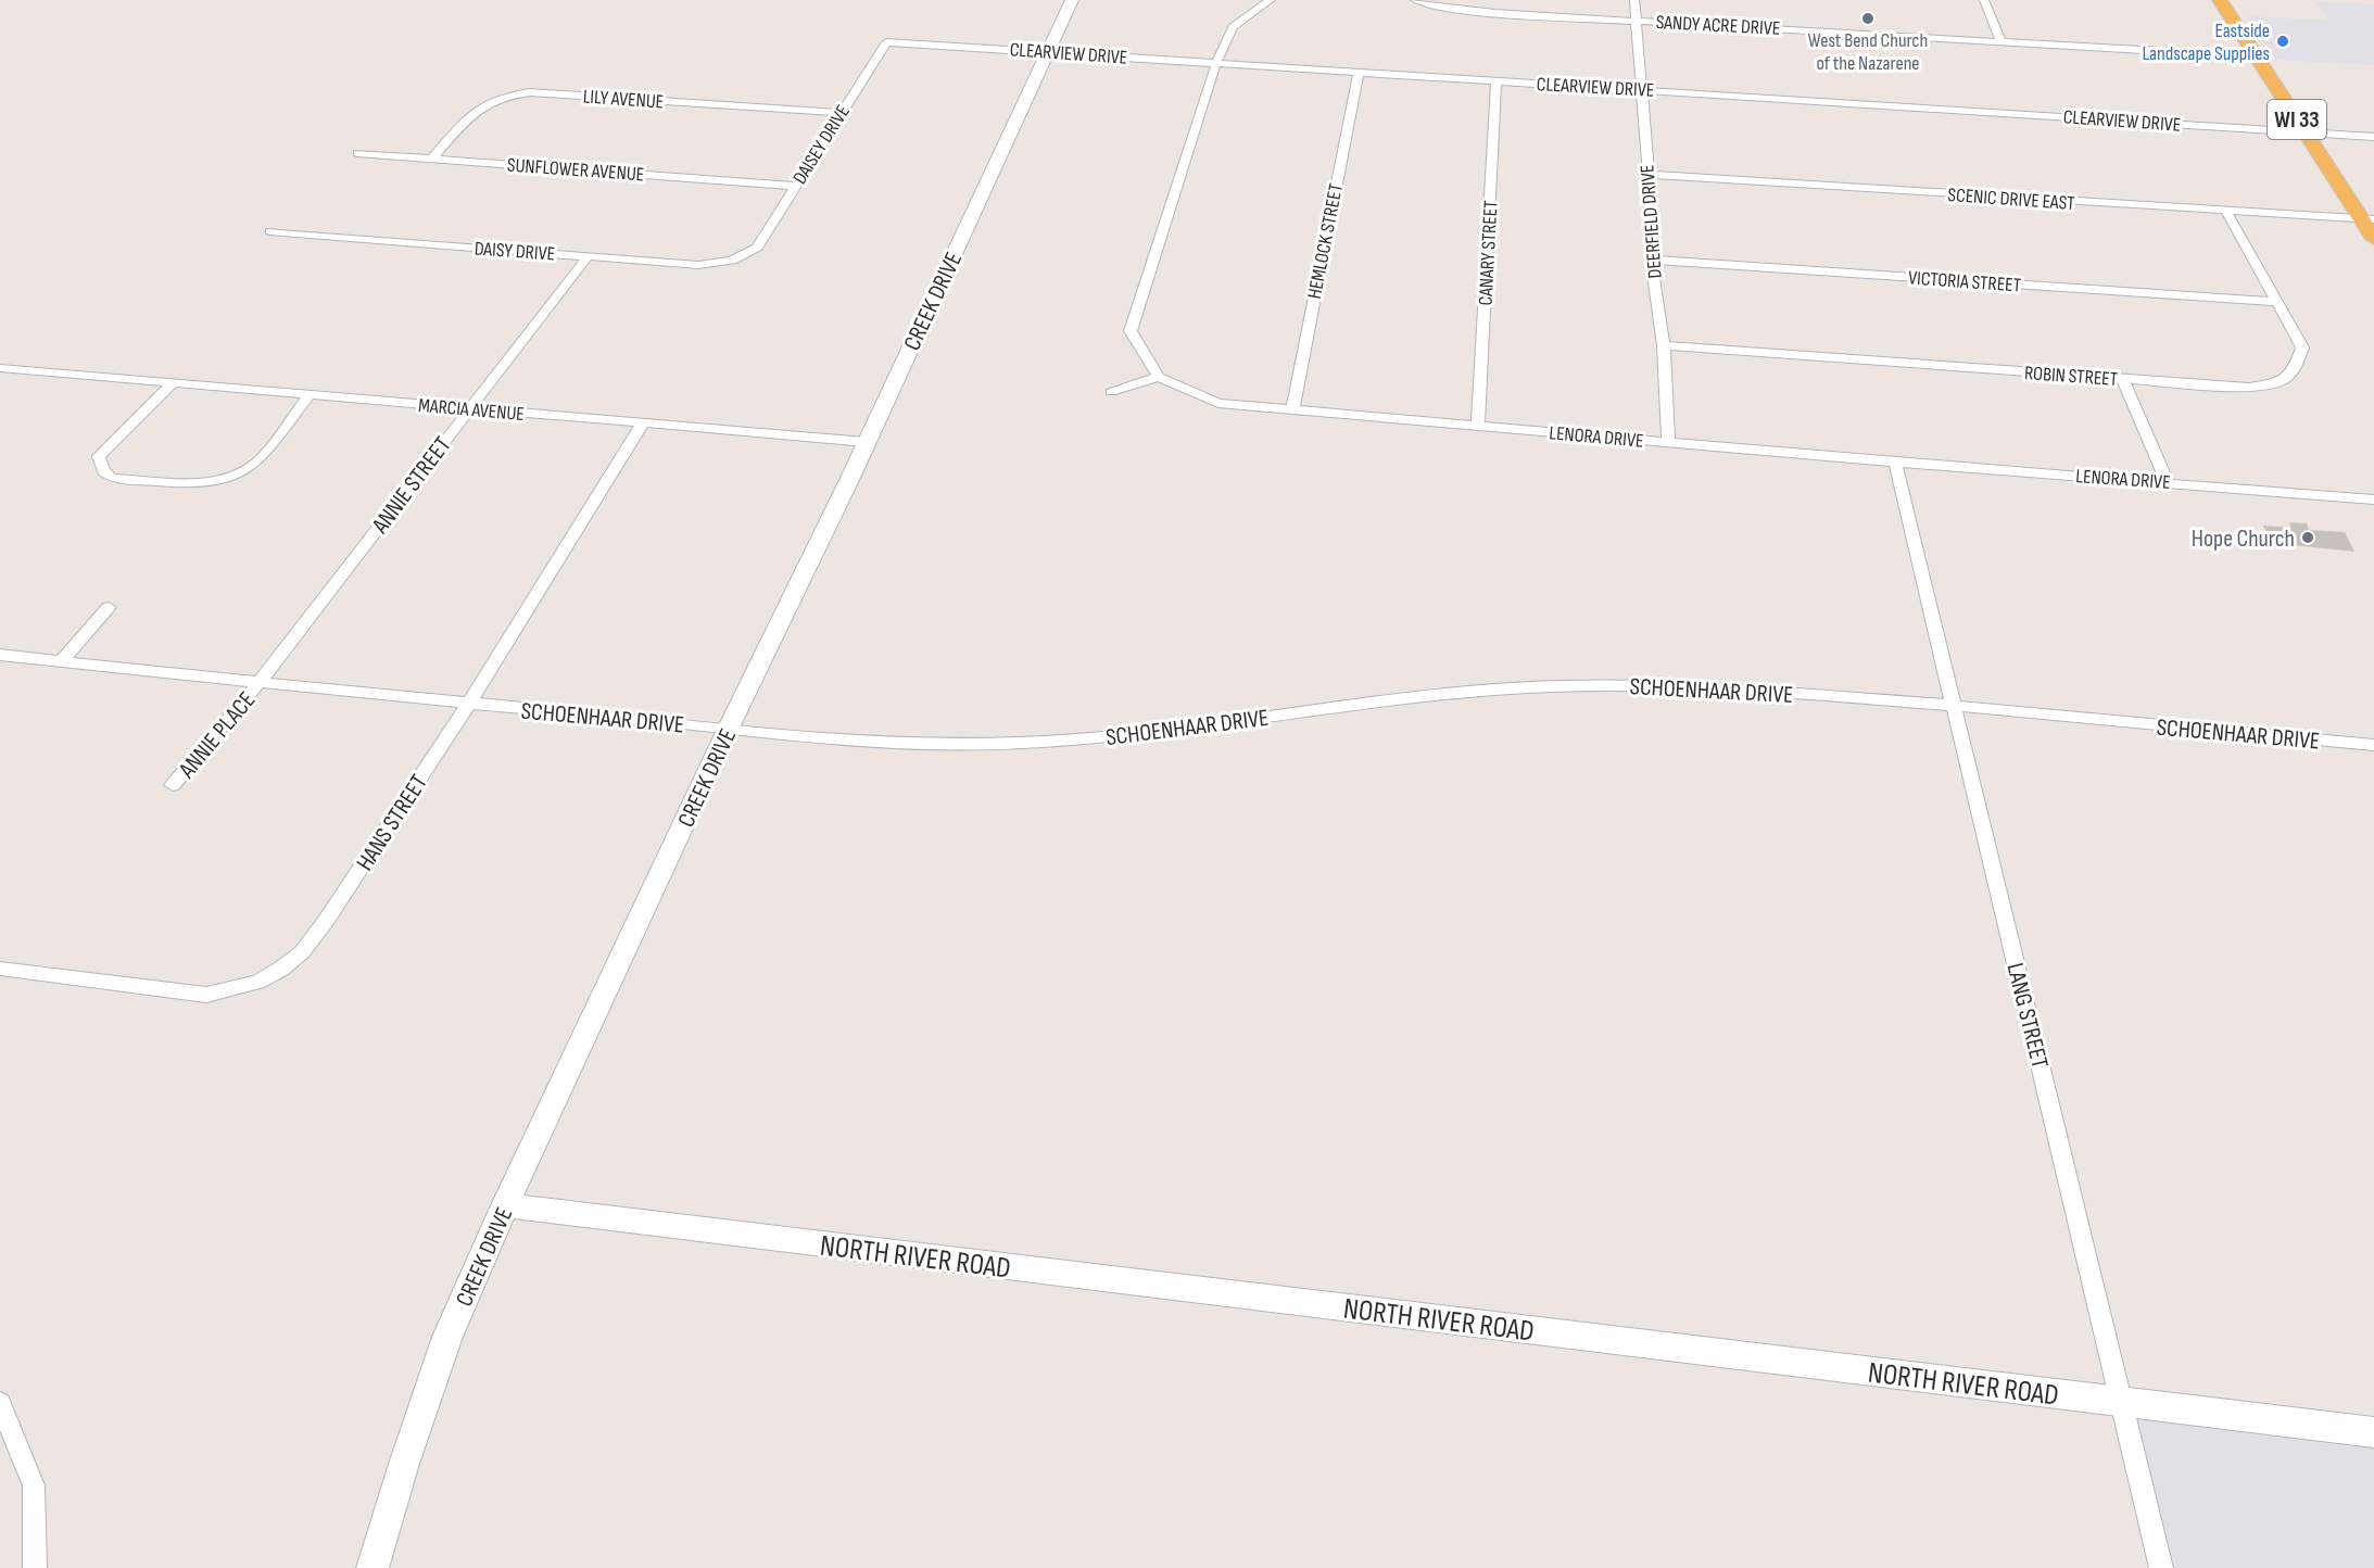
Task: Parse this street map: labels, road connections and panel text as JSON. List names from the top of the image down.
{
  "streets": {
    "main road": ["WI 33"],
    "street": [
      "SANDY ACRE DRIVE",
      "CLEARVIEW DRIVE",
      "LILY AVENUE",
      "DAISEY DRIVE",
      "SUNFLOWER AVENUE",
      "SCENIC DRIVE EAST",
      "DEERFIELD DRIVE",
      "HEMLOCK STREET",
      "DAISY DRIVE",
      "CANARY STREET",
      "VICTORIA STREET",
      "CREEK DRIVE",
      "ROBIN STREET",
      "MARCIA AVENUE",
      "LENORA DRIVE",
      "ANNIE STREET",
      "SCHOENHAAR DRIVE",
      "ANNIE PLACE",
      "HANS STREET",
      "LANG STREET",
      "NORTH RIVER ROAD"
    ]
  },
  "crossings": [
    ["SANDY ACRE DRIVE", "WI 33"],
    ["SANDY ACRE DRIVE", "DEERFIELD DRIVE"],
    ["CLEARVIEW DRIVE", "WI 33"],
    ["CLEARVIEW DRIVE", "DAISEY DRIVE"],
    ["CLEARVIEW DRIVE", "DEERFIELD DRIVE"],
    ["CLEARVIEW DRIVE", "HEMLOCK STREET"],
    ["CLEARVIEW DRIVE", "CANARY STREET"],
    ["CLEARVIEW DRIVE", "CREEK DRIVE"],
    ["LILY AVENUE", "DAISEY DRIVE"],
    ["LILY AVENUE", "SUNFLOWER AVENUE"],
    ["WI 33", "SCENIC DRIVE EAST"],
    ["DAISEY DRIVE", "SUNFLOWER AVENUE"],
    ["DAISEY DRIVE", "DAISY DRIVE"],
    ["SCENIC DRIVE EAST", "DEERFIELD DRIVE"],
    ["SCENIC DRIVE EAST", "ROBIN STREET"],
    ["DEERFIELD DRIVE", "VICTORIA STREET"],
    ["DEERFIELD DRIVE", "ROBIN STREET"],
    ["DEERFIELD DRIVE", "LENORA DRIVE"],
    ["HEMLOCK STREET", "LENORA DRIVE"],
    ["DAISY DRIVE", "ANNIE STREET"],
    ["CANARY STREET", "LENORA DRIVE"],
    ["VICTORIA STREET", "ROBIN STREET"],
    ["CREEK DRIVE", "MARCIA AVENUE"],
    ["CREEK DRIVE", "SCHOENHAAR DRIVE"],
    ["CREEK DRIVE", "NORTH RIVER ROAD"],
    ["MARCIA AVENUE", "ANNIE STREET"],
    ["MARCIA AVENUE", "HANS STREET"],
    ["LENORA DRIVE", "LANG STREET"],
    ["ANNIE STREET", "SCHOENHAAR DRIVE"],
    ["ANNIE STREET", "ANNIE PLACE"],
    ["SCHOENHAAR DRIVE", "ANNIE PLACE"],
    ["SCHOENHAAR DRIVE", "HANS STREET"],
    ["SCHOENHAAR DRIVE", "LANG STREET"],
    ["LANG STREET", "NORTH RIVER ROAD"]
  ],
  "places": ["West Bend Church of the Nazarene", "Eastside Landscape Supplies", "Hope Church"]
}
